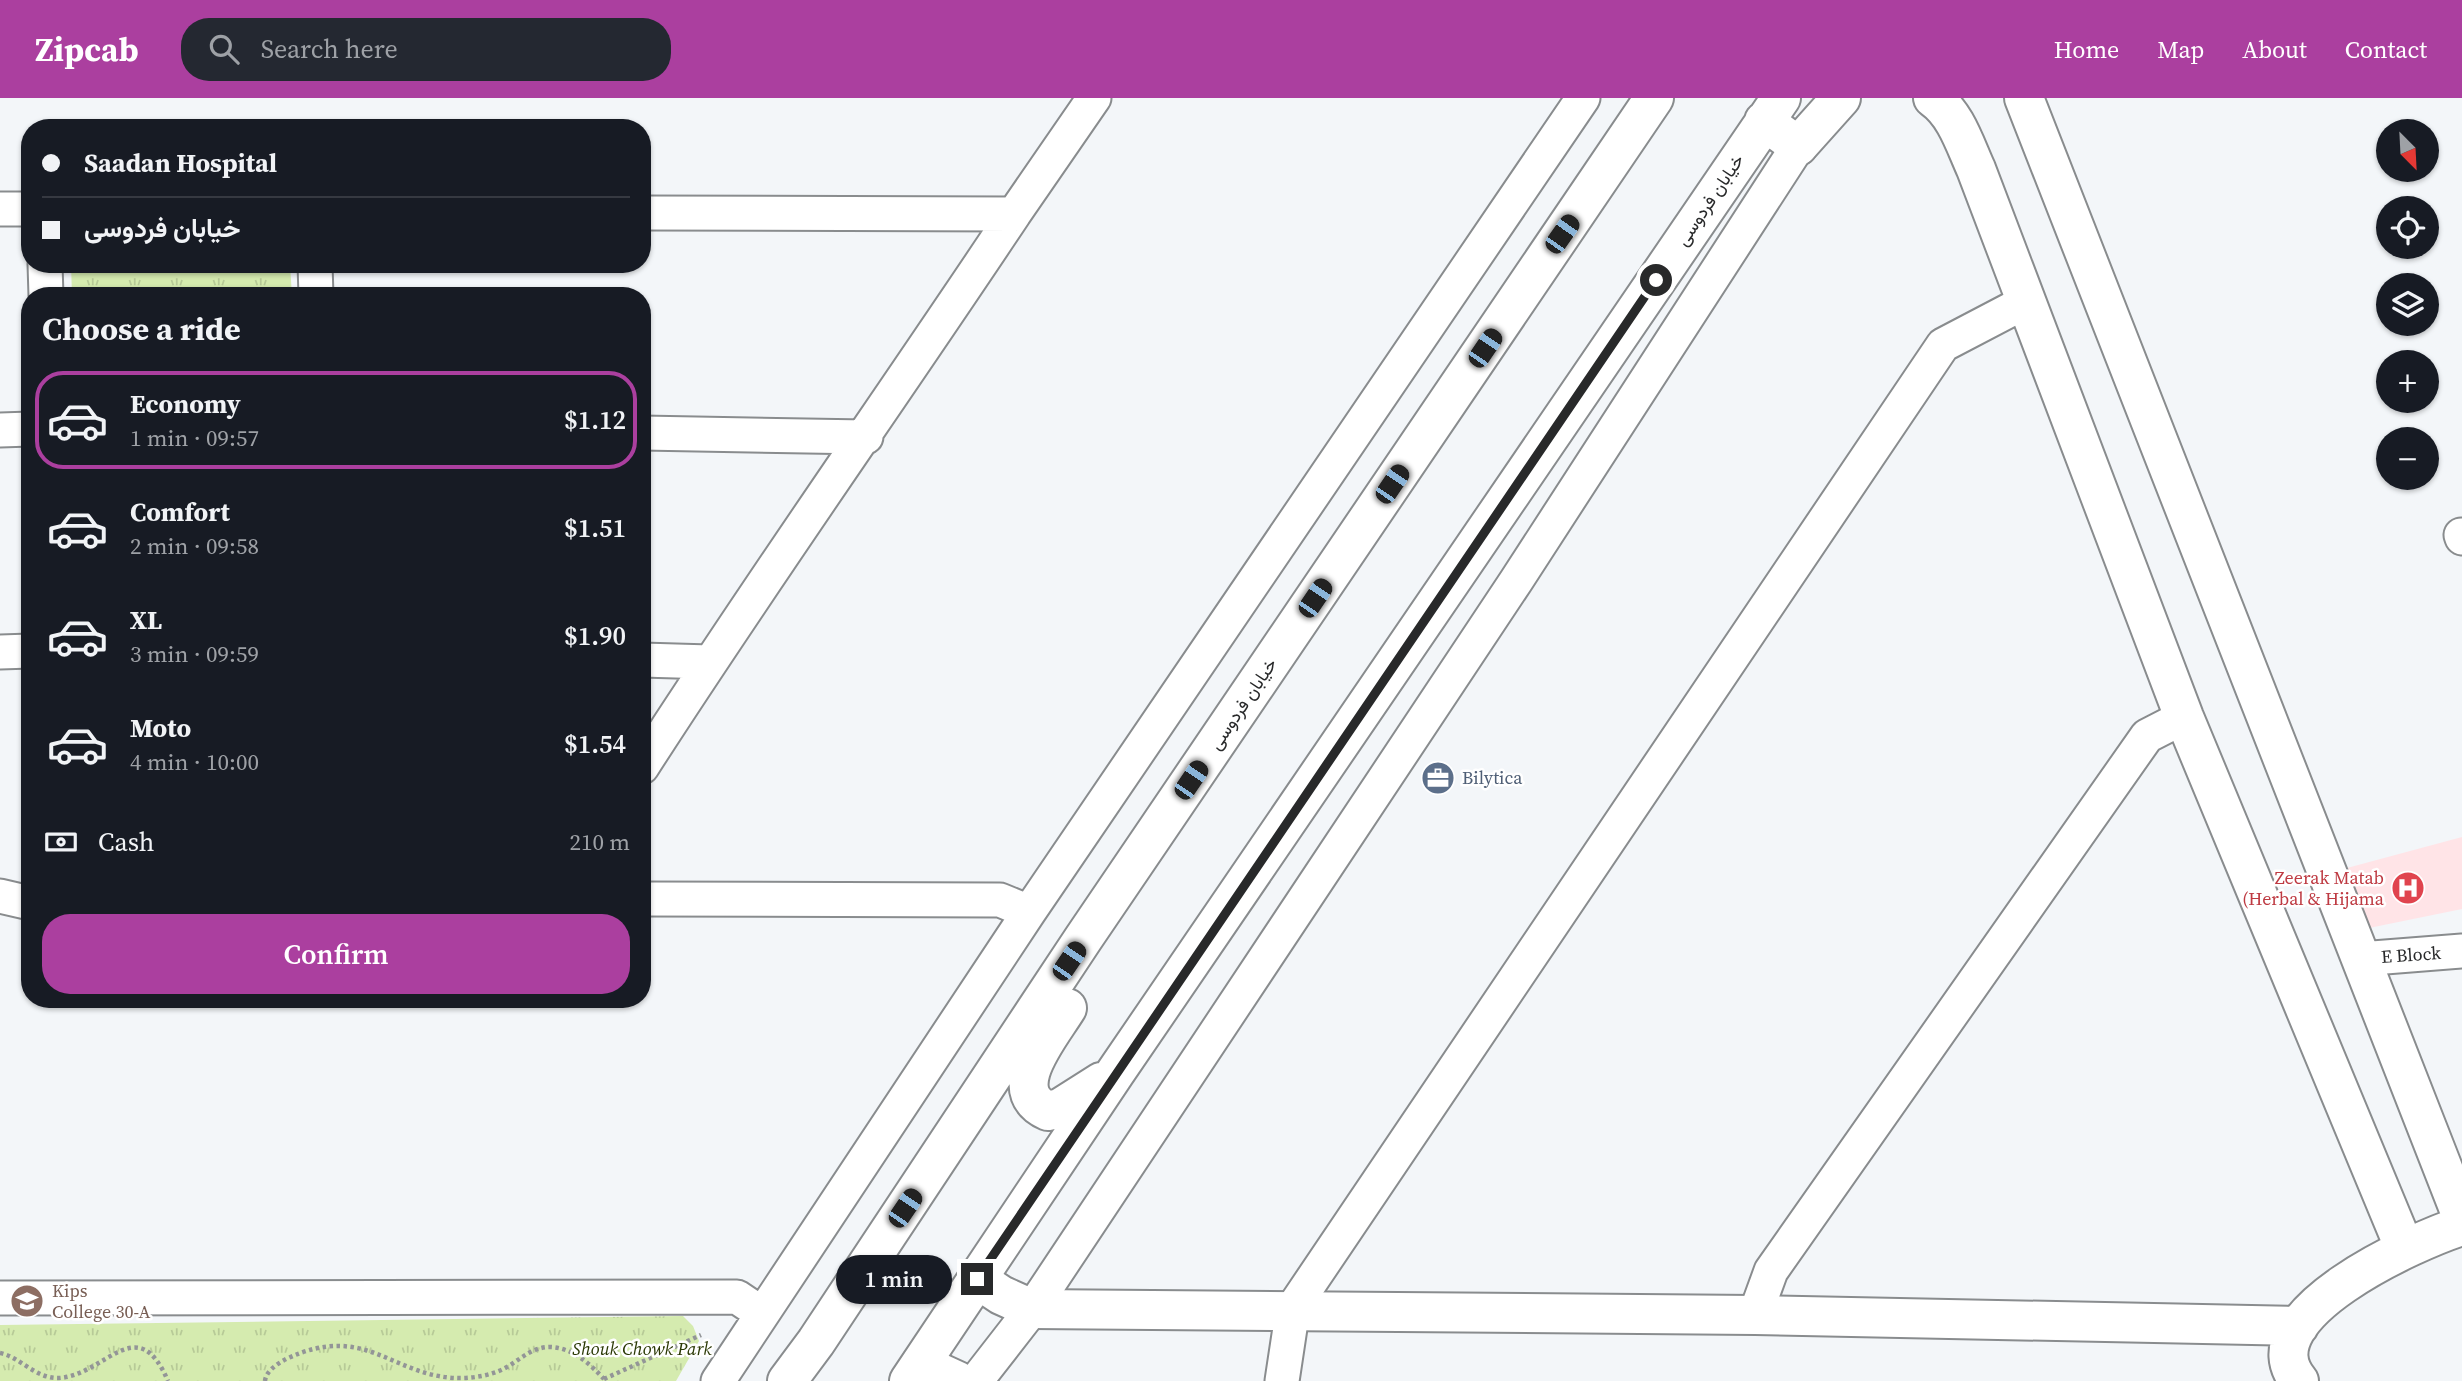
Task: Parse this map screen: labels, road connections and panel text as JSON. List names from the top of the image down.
{
  "streets": {
    "street": ["خیابان فردوسی", "E Block"]
  },
  "parks": ["Shouk Chowk Park"],
  "places": {
    "office": ["Bilytica"],
    "hospital": ["Zeerak Matab (Herbal & Hijama"],
    "school or university": ["Kips College 30-A"]
  },
  "north": "bottom right",
  "page": {
    "header": "Zipcab",
    "search": "Search here",
    "nav": [
      "Home",
      "Map",
      "About",
      "Contact"
    ],
    "map_buttons": ["+", "−"],
    "banner": ["Saadan Hospital", "خیابان فردوسی"],
    "heading": "Choose a ride",
    "list": [
      {
        "name": "Economy",
        "note": "1 min · 09:57",
        "value": "$1.12"
      },
      {
        "name": "Comfort",
        "note": "2 min · 09:58",
        "value": "$1.51"
      },
      {
        "name": "XL",
        "note": "3 min · 09:59",
        "value": "$1.90"
      },
      {
        "name": "Moto",
        "note": "4 min · 10:00",
        "value": "$1.54"
      }
    ],
    "pay": ["Cash", "210 m"],
    "buttons": "Confirm",
    "bubble": "1 min"
  }
}
